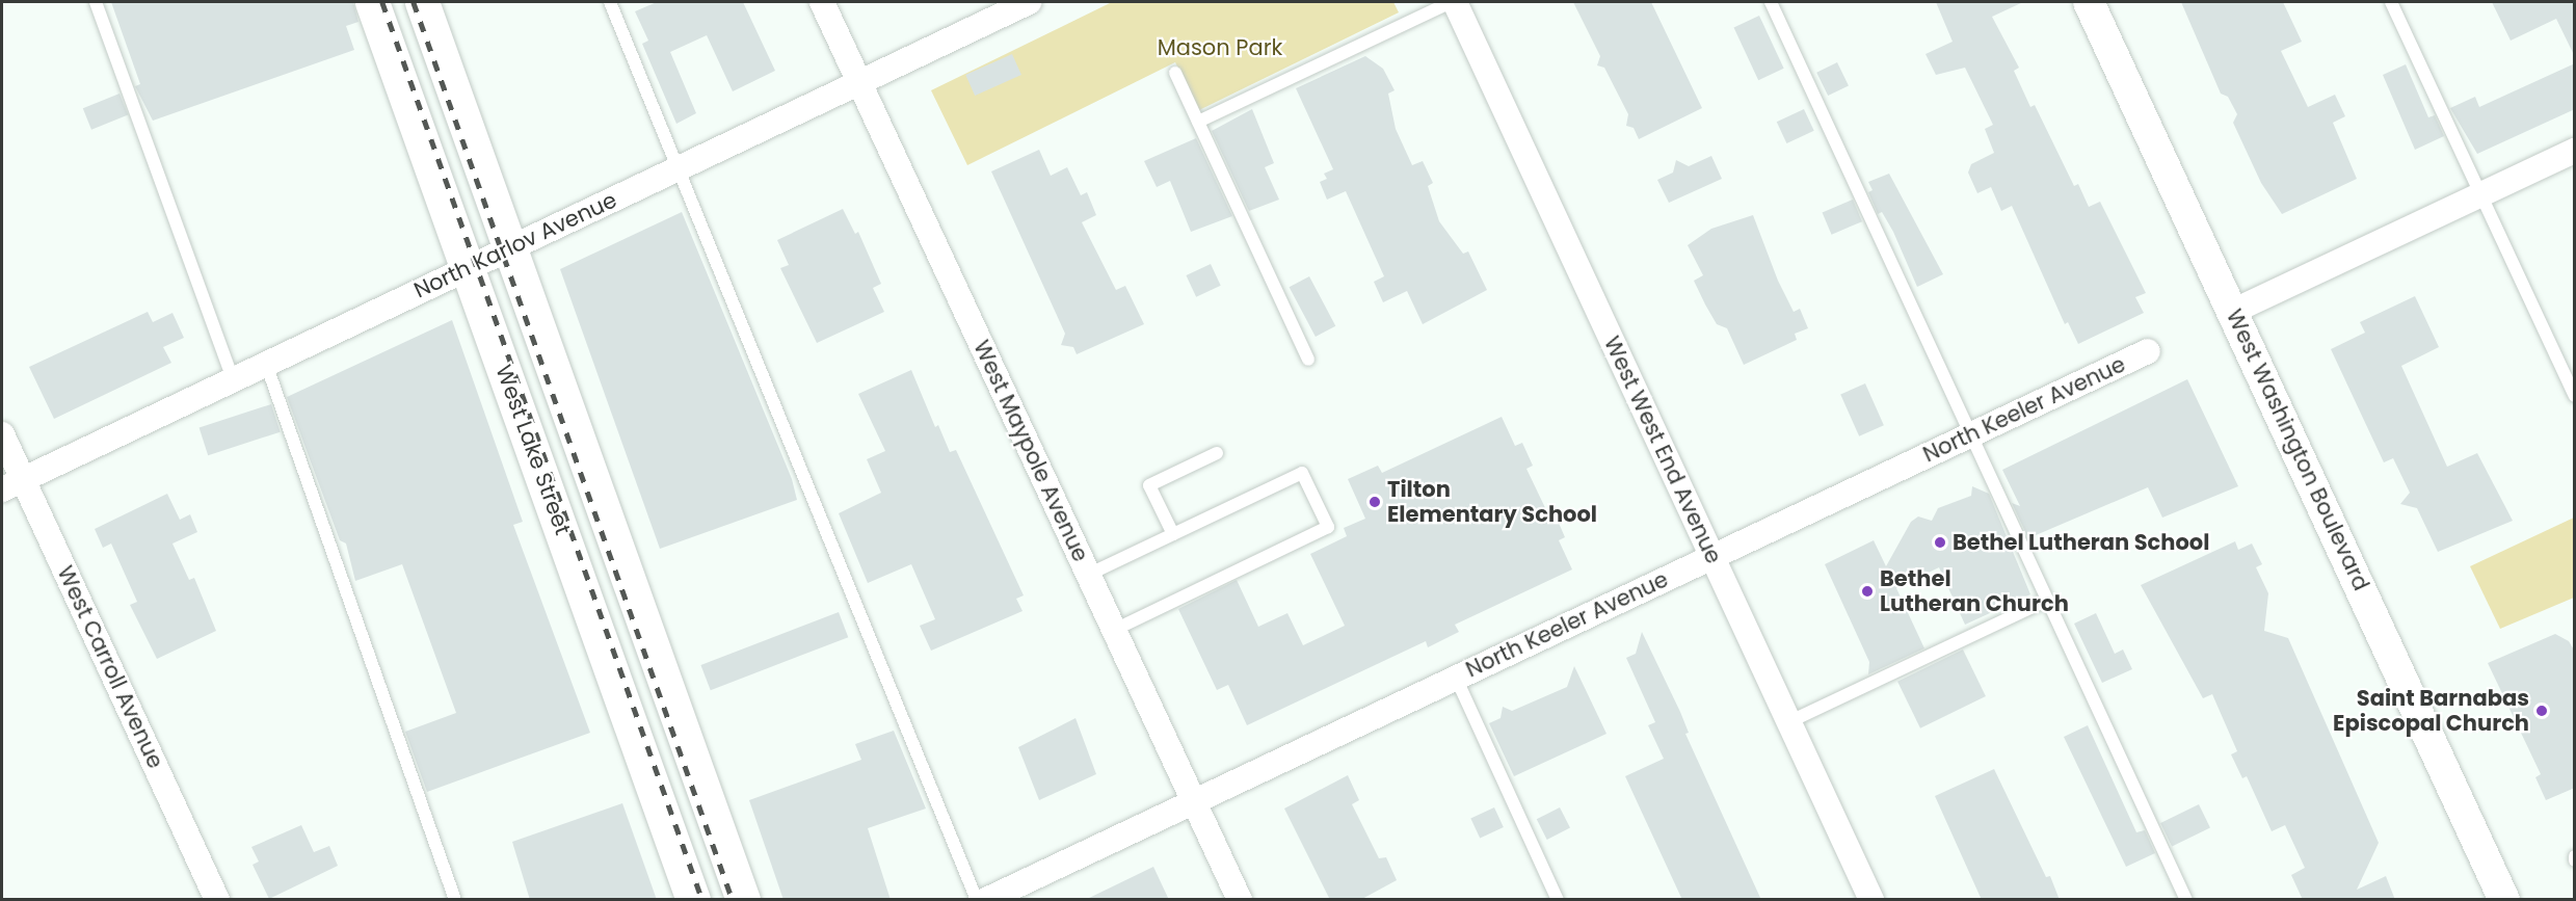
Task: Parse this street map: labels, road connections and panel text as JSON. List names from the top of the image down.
{
  "streets": {
    "main road": ["West Lake Street"],
    "street": [
      "North Karlov Avenue",
      "North Keeler Avenue",
      "West West End Avenue",
      "West Washington Boulevard",
      "West Maypole Avenue",
      "West Carroll Avenue"
    ]
  },
  "crossings": [
    ["North Karlov Avenue", "West Lake Street"],
    ["North Karlov Avenue", "West Maypole Avenue"],
    ["North Karlov Avenue", "West Carroll Avenue"],
    ["North Keeler Avenue", "West West End Avenue"],
    ["North Keeler Avenue", "West Maypole Avenue"]
  ],
  "parks": ["Mason Park"],
  "places": [
    "Tilton Elementary School",
    "Bethel Lutheran School",
    "Bethel Lutheran Church",
    "Saint Barnabas Episcopal Church"
  ]
}
